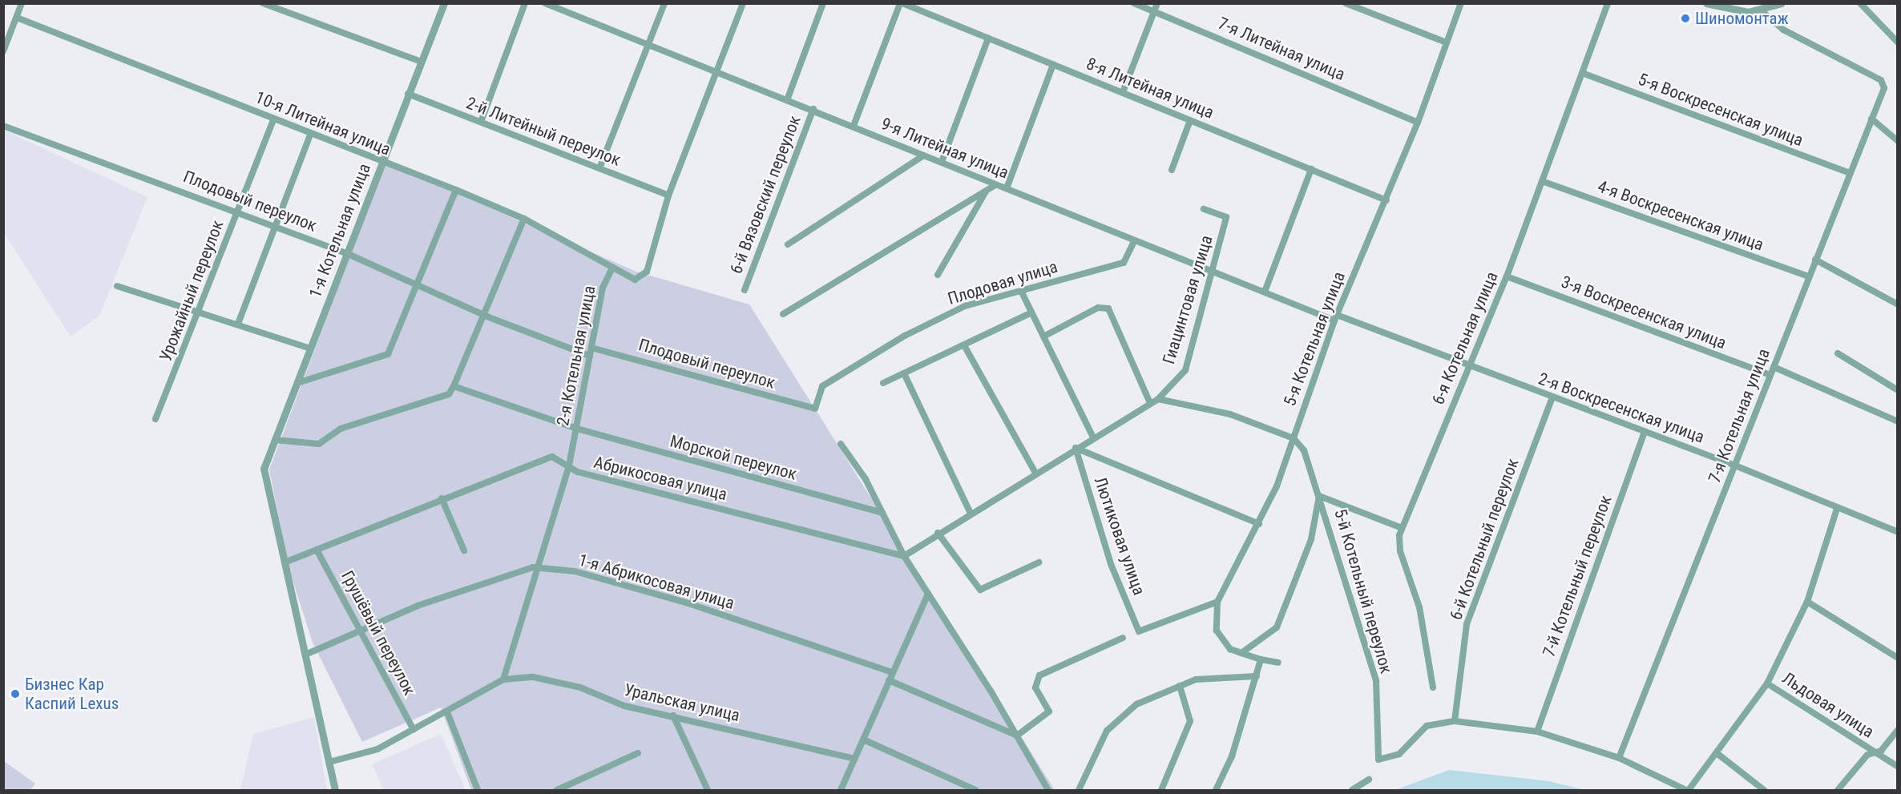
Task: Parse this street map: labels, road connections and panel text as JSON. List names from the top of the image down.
{
  "streets": {
    "street": [
      "7-я Литейная улица",
      "8-я Литейная улица",
      "5-я Воскресенская улица",
      "10-я Литейная улица",
      "2-й Литейный переулок",
      "9-я Литейная улица",
      "6-й Вязовский переулок",
      "Плодовый переулок",
      "4-я Воскресенская улица",
      "1-я Котельная улица",
      "Плодовая улица",
      "Урожайный переулок",
      "Гиацинтовая улица",
      "3-я Воскресенская улица",
      "6-я Котельная улица",
      "5-я Котельная улица",
      "2-я Котельная улица",
      "2-я Воскресенская улица",
      "7-я Котельная улица",
      "Морской переулок",
      "Абрикосовая улица",
      "Лютиковая улица",
      "6-й Котельный переулок",
      "7-й Котельный переулок",
      "1-я Абрикосовая улица",
      "5-й Котельный переулок",
      "Грушёвый переулок",
      "Уральская улица",
      "Льдовая улица"
    ]
  },
  "crossings": [
    ["7-я Литейная улица", "5-я Котельная улица"],
    ["8-я Литейная улица", "5-я Котельная улица"],
    ["5-я Воскресенская улица", "6-я Котельная улица"],
    ["5-я Воскресенская улица", "7-я Котельная улица"],
    ["10-я Литейная улица", "1-я Котельная улица"],
    ["10-я Литейная улица", "Урожайный переулок"],
    ["10-я Литейная улица", "2-я Котельная улица"],
    ["2-й Литейный переулок", "1-я Котельная улица"],
    ["2-й Литейный переулок", "2-я Котельная улица"],
    ["9-я Литейная улица", "6-й Вязовский переулок"],
    ["9-я Литейная улица", "Плодовая улица"],
    ["9-я Литейная улица", "Гиацинтовая улица"],
    ["9-я Литейная улица", "5-я Котельная улица"],
    ["9-я Литейная улица", "2-я Котельная улица"],
    ["9-я Литейная улица", "2-я Воскресенская улица"],
    ["Плодовый переулок", "1-я Котельная улица"],
    ["Плодовый переулок", "Плодовая улица"],
    ["Плодовый переулок", "Урожайный переулок"],
    ["Плодовый переулок", "2-я Котельная улица"],
    ["4-я Воскресенская улица", "6-я Котельная улица"],
    ["4-я Воскресенская улица", "7-я Котельная улица"],
    ["1-я Котельная улица", "Абрикосовая улица"],
    ["Гиацинтовая улица", "Абрикосовая улица"],
    ["Гиацинтовая улица", "Лютиковая улица"],
    ["3-я Воскресенская улица", "6-я Котельная улица"],
    ["3-я Воскресенская улица", "7-я Котельная улица"],
    ["6-я Котельная улица", "2-я Воскресенская улица"],
    ["5-я Котельная улица", "2-я Воскресенская улица"],
    ["5-я Котельная улица", "Лютиковая улица"],
    ["5-я Котельная улица", "5-й Котельный переулок"],
    ["2-я Котельная улица", "Морской переулок"],
    ["2-я Котельная улица", "Абрикосовая улица"],
    ["2-я Котельная улица", "1-я Абрикосовая улица"],
    ["2-я Котельная улица", "Уральская улица"],
    ["2-я Воскресенская улица", "7-я Котельная улица"],
    ["2-я Воскресенская улица", "6-й Котельный переулок"],
    ["2-я Воскресенская улица", "7-й Котельный переулок"],
    ["Абрикосовая улица", "Грушёвый переулок"],
    ["6-й Котельный переулок", "5-й Котельный переулок"],
    ["1-я Абрикосовая улица", "Грушёвый переулок"]
  ],
  "places": ["Шиномонтаж", "Бизнес Кар Каспий Lexus"]
}
